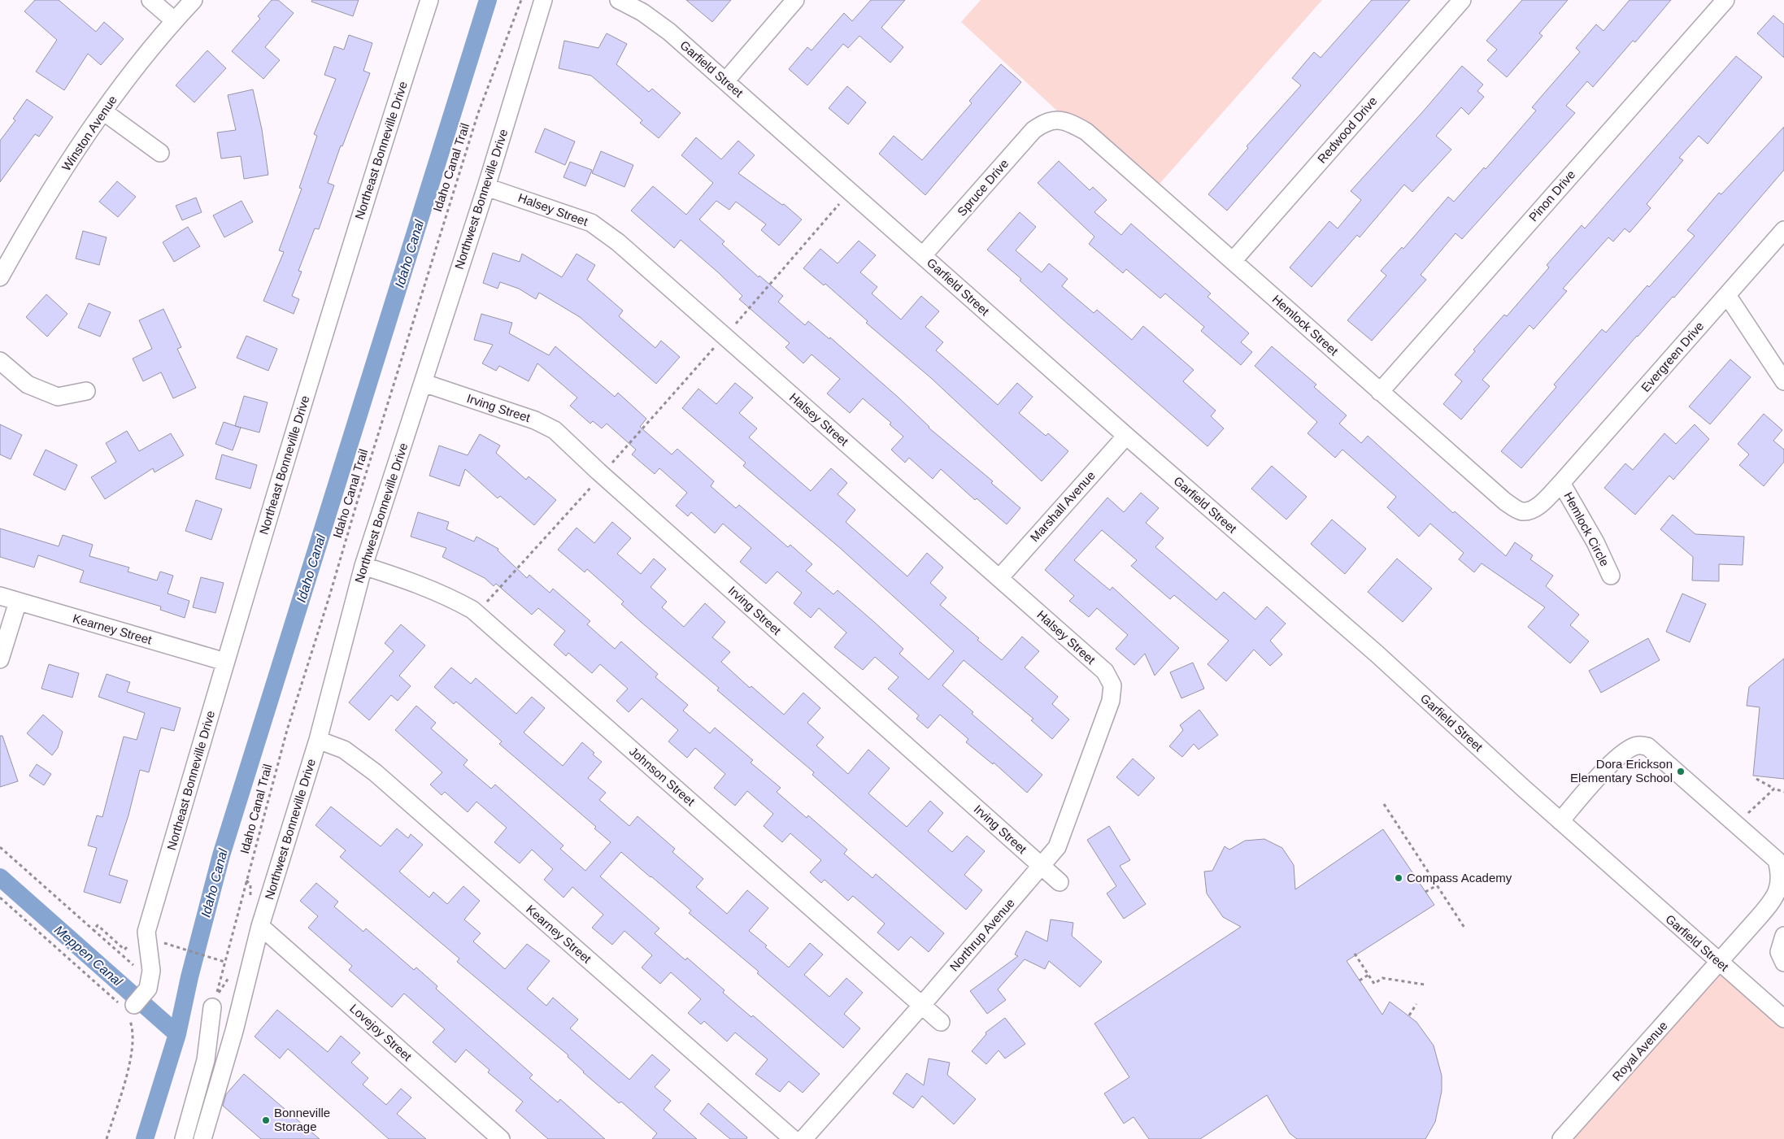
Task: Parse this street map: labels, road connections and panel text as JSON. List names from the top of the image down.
{
  "streets": {
    "street": [
      "Garfield Street",
      "Redwood Drive",
      "Winston Avenue",
      "Northeast Bonneville Drive",
      "Spruce Drive",
      "Pinon Drive",
      "Northwest Bonneville Drive",
      "Halsey Street",
      "Hemlock Street",
      "Evergreen Drive",
      "Irving Street",
      "Marshall Avenue",
      "Hemlock Circle",
      "Kearney Street",
      "Johnson Street",
      "Northrup Avenue",
      "Lovejoy Street",
      "Royal Avenue"
    ],
    "path": ["Idaho Canal Trail"]
  },
  "crossings": [
    ["Garfield Street", "Spruce Drive"],
    ["Garfield Street", "Marshall Avenue"],
    ["Garfield Street", "Royal Avenue"],
    ["Redwood Drive", "Hemlock Street"],
    ["Northeast Bonneville Drive", "Kearney Street"],
    ["Spruce Drive", "Hemlock Street"],
    ["Pinon Drive", "Hemlock Street"],
    ["Northwest Bonneville Drive", "Halsey Street"],
    ["Northwest Bonneville Drive", "Irving Street"],
    ["Northwest Bonneville Drive", "Kearney Street"],
    ["Northwest Bonneville Drive", "Johnson Street"],
    ["Northwest Bonneville Drive", "Lovejoy Street"],
    ["Halsey Street", "Marshall Avenue"],
    ["Halsey Street", "Northrup Avenue"],
    ["Hemlock Street", "Evergreen Drive"],
    ["Hemlock Street", "Hemlock Circle"],
    ["Evergreen Drive", "Hemlock Circle"],
    ["Irving Street", "Northrup Avenue"],
    ["Johnson Street", "Northrup Avenue"]
  ],
  "water": ["Idaho Canal", "Meppen Canal"],
  "places": ["Dora Erickson Elementary School", "Compass Academy", "Bonneville Storage"]
}
